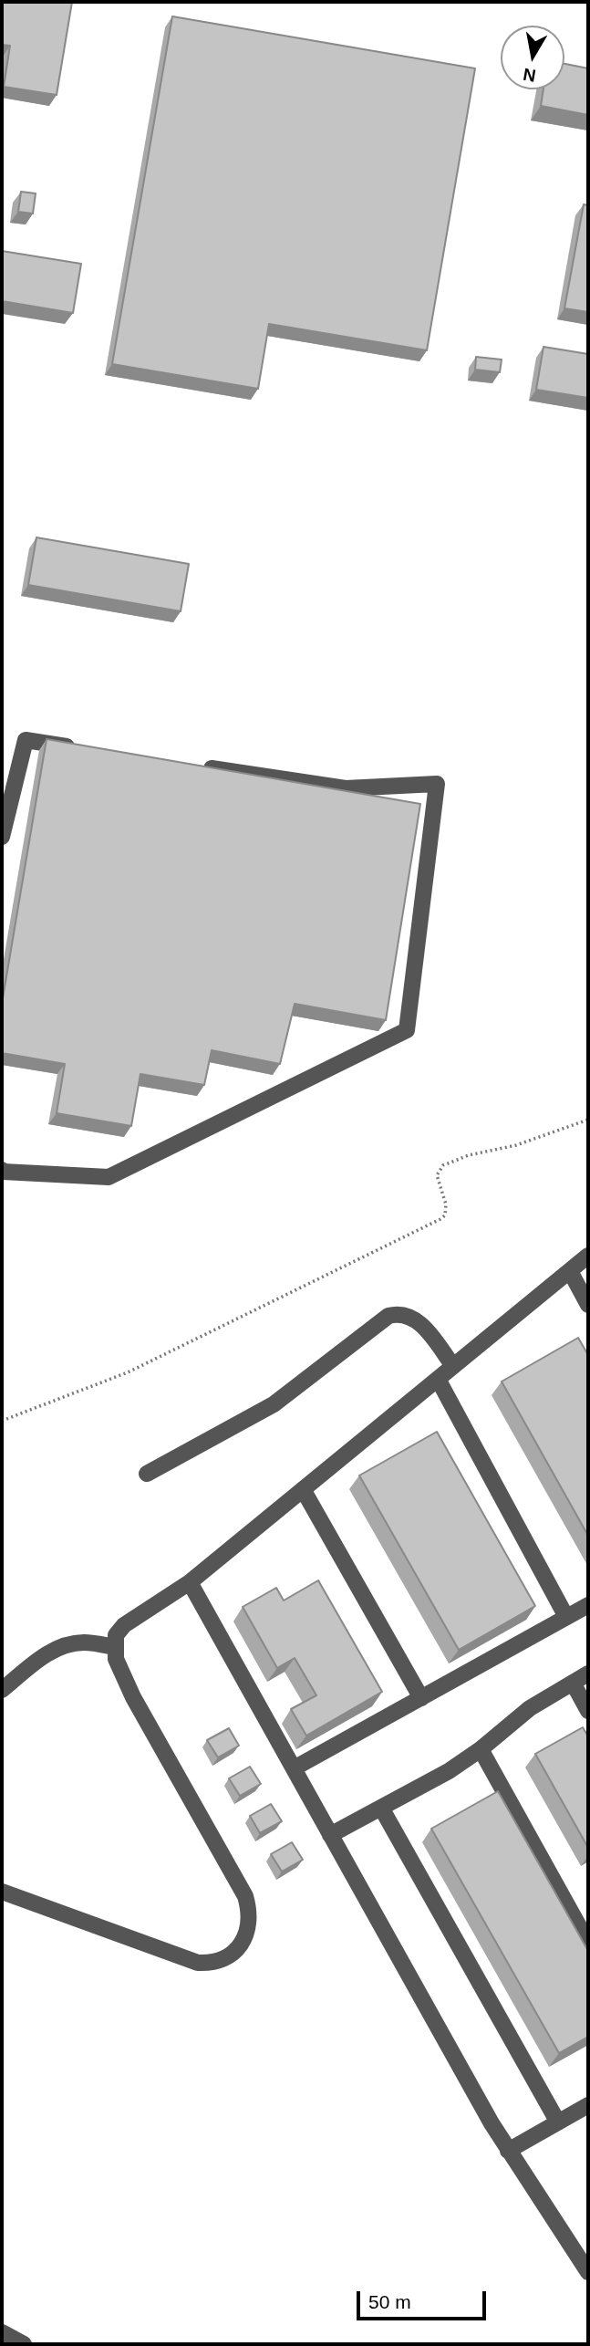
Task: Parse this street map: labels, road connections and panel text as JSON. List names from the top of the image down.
{
  "scale_bar": "50 m",
  "north": "bottom"
}
